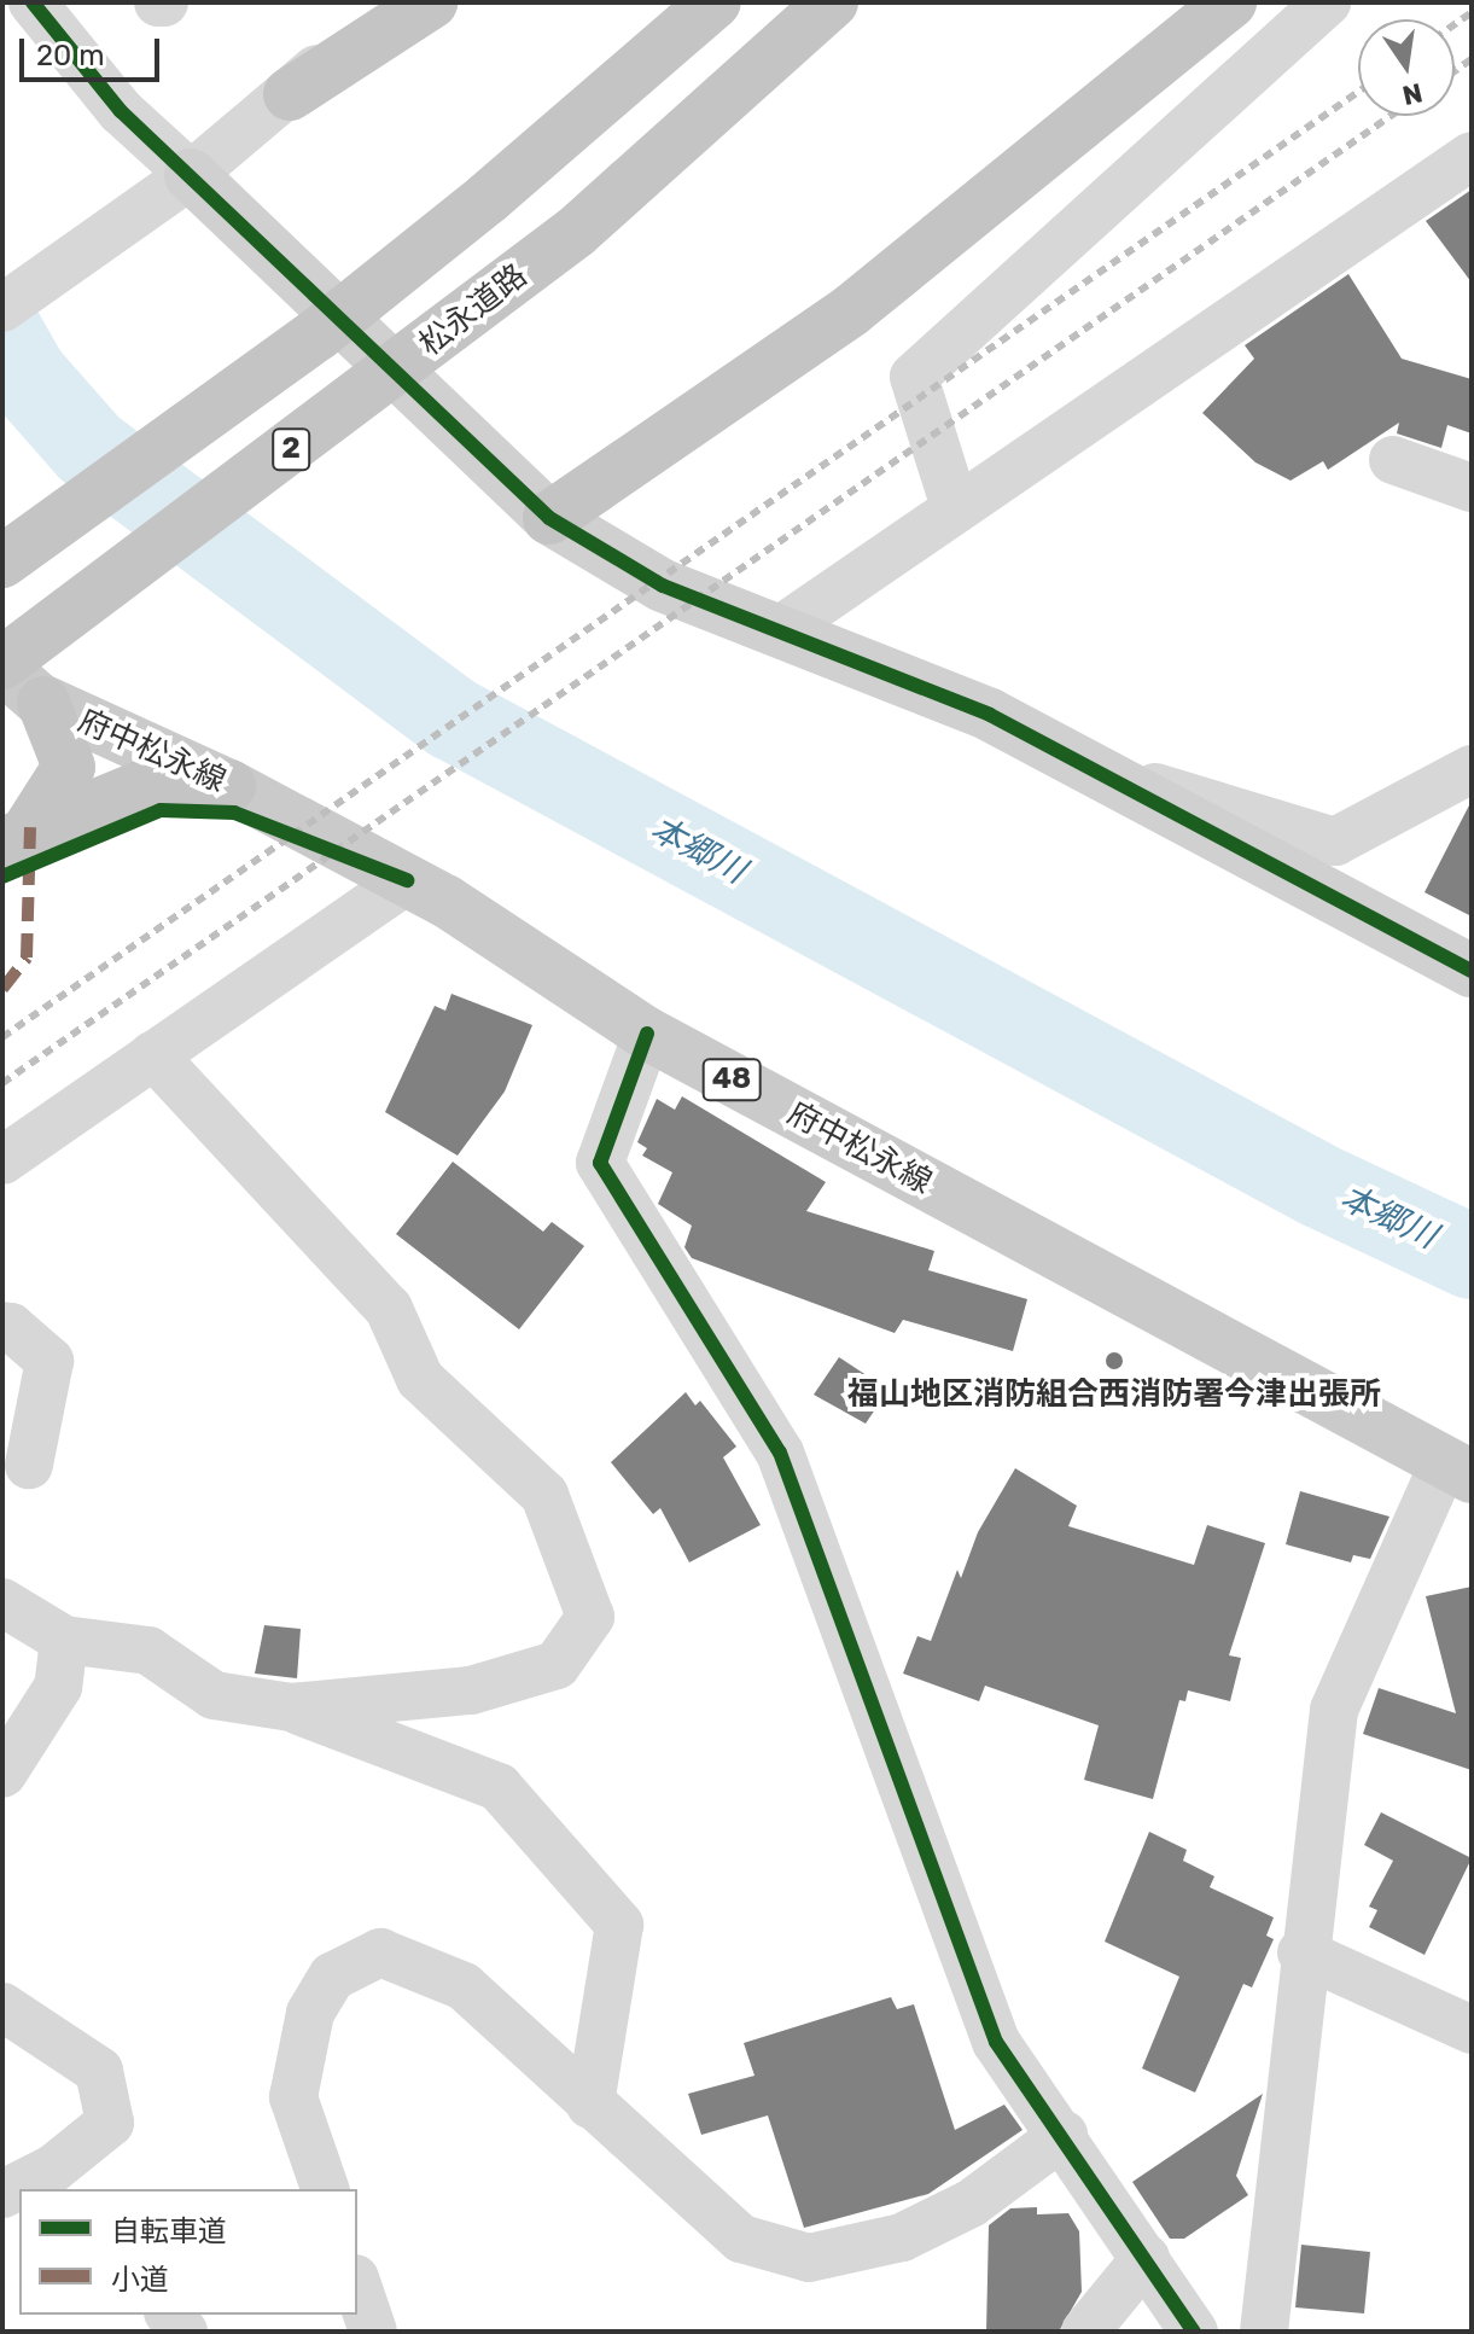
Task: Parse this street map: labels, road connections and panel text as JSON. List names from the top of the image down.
{
  "streets": {
    "highway": ["松永道路", "2"],
    "main road": ["府中松永線", "48"]
  },
  "crossings": [
    ["松永道路", "府中松永線"]
  ],
  "water": ["本郷川"],
  "places": ["福山地区消防組合西消防署今津出張所"],
  "legend": ["自転車道", "小道"],
  "scale_bar": "20 m",
  "north": "bottom"
}
